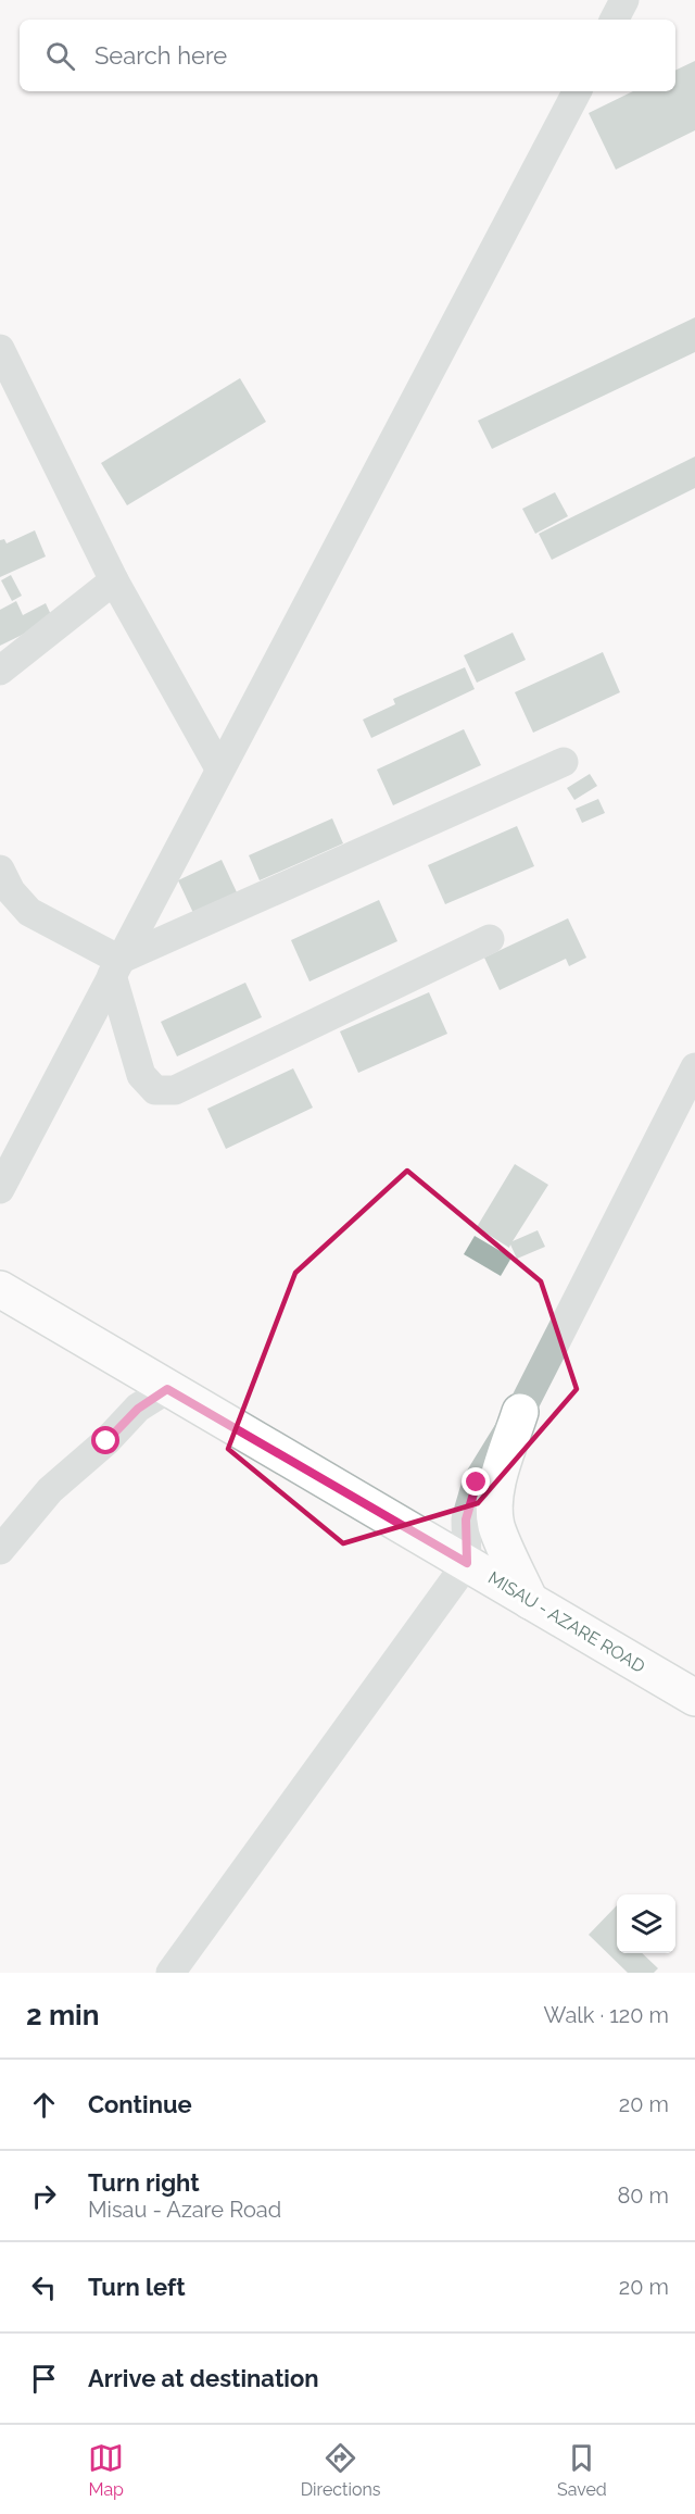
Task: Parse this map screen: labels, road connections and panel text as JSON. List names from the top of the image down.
{
  "streets": {
    "main road": ["MISAU - AZARE ROAD"]
  },
  "page": {
    "search": "Search here",
    "heading": ["2 min", "Walk · 120 m"],
    "list": [
      ["Continue", "20 m"],
      ["Turn right", "Misau - Azare Road", "80 m"],
      ["Turn left", "20 m"],
      "Arrive at destination"
    ],
    "nav": ["Map", "Directions", "Saved"]
  }
}
